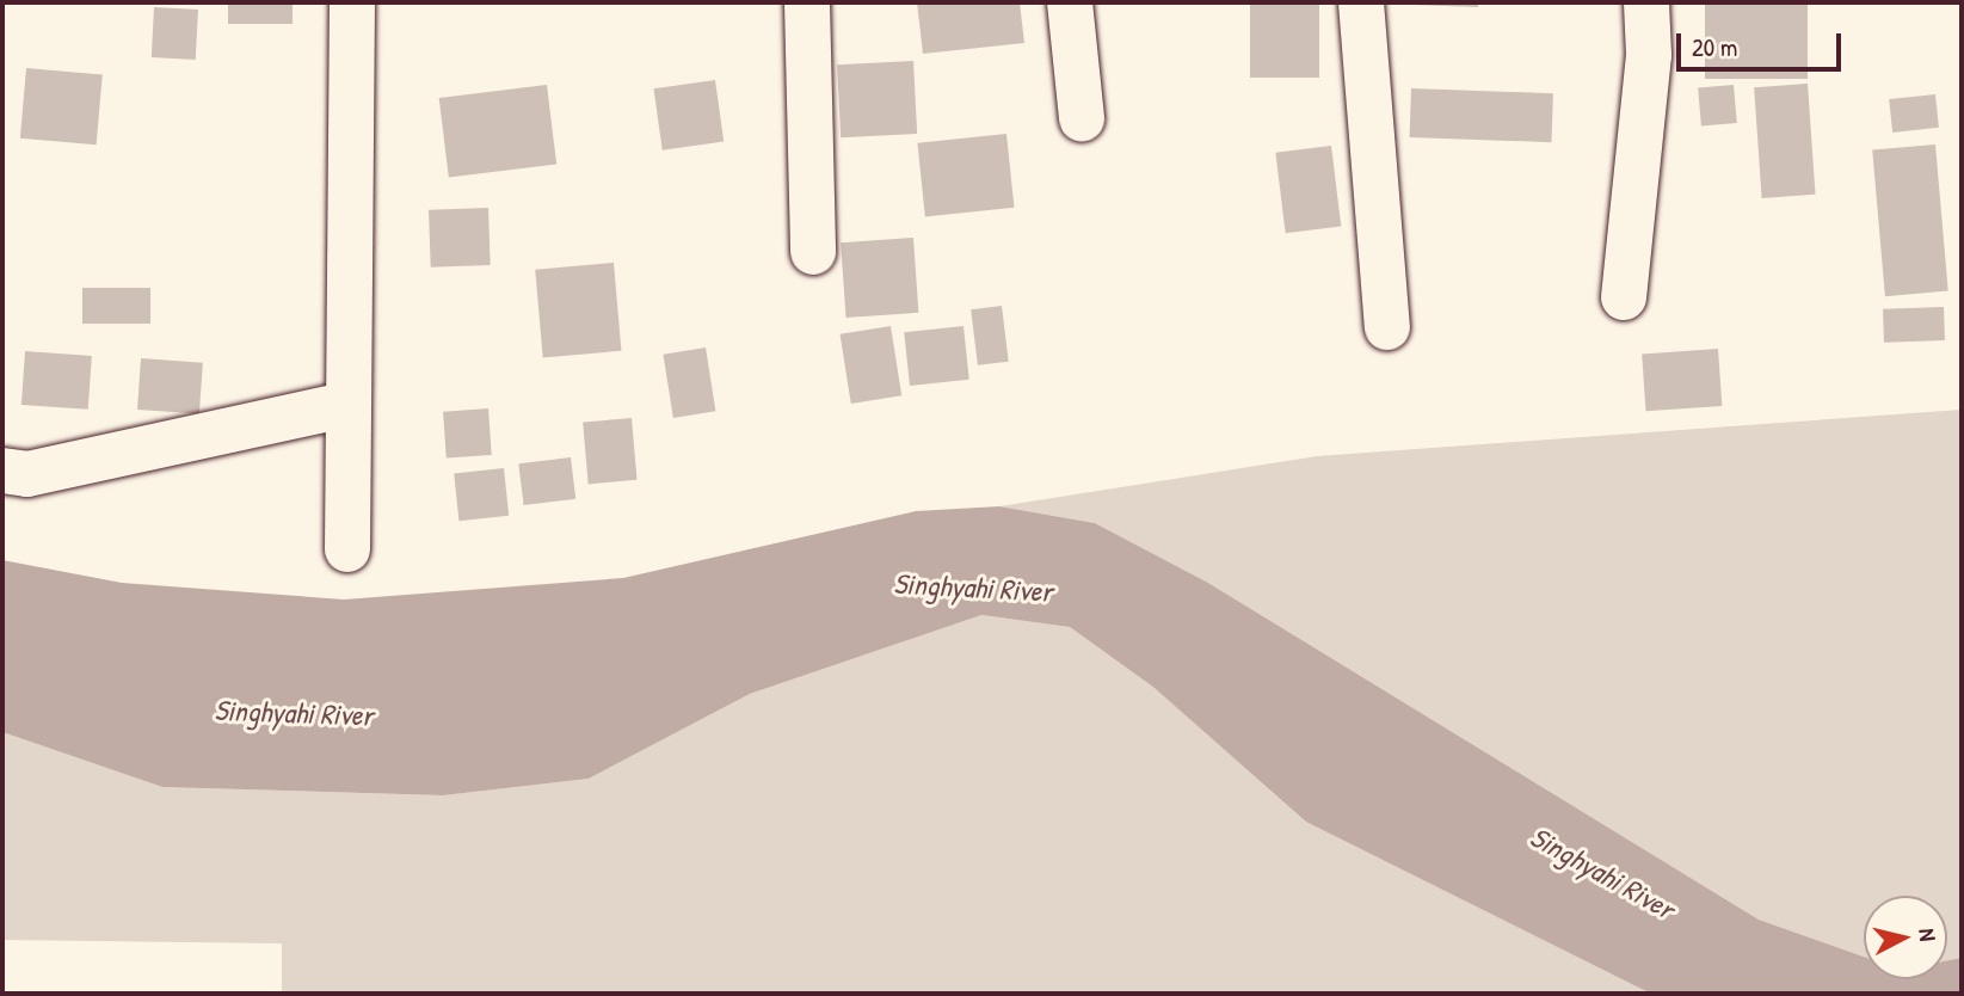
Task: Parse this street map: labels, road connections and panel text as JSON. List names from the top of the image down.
{
  "water": ["Singhyahi River"],
  "scale_bar": "20 m",
  "north": "right"
}
